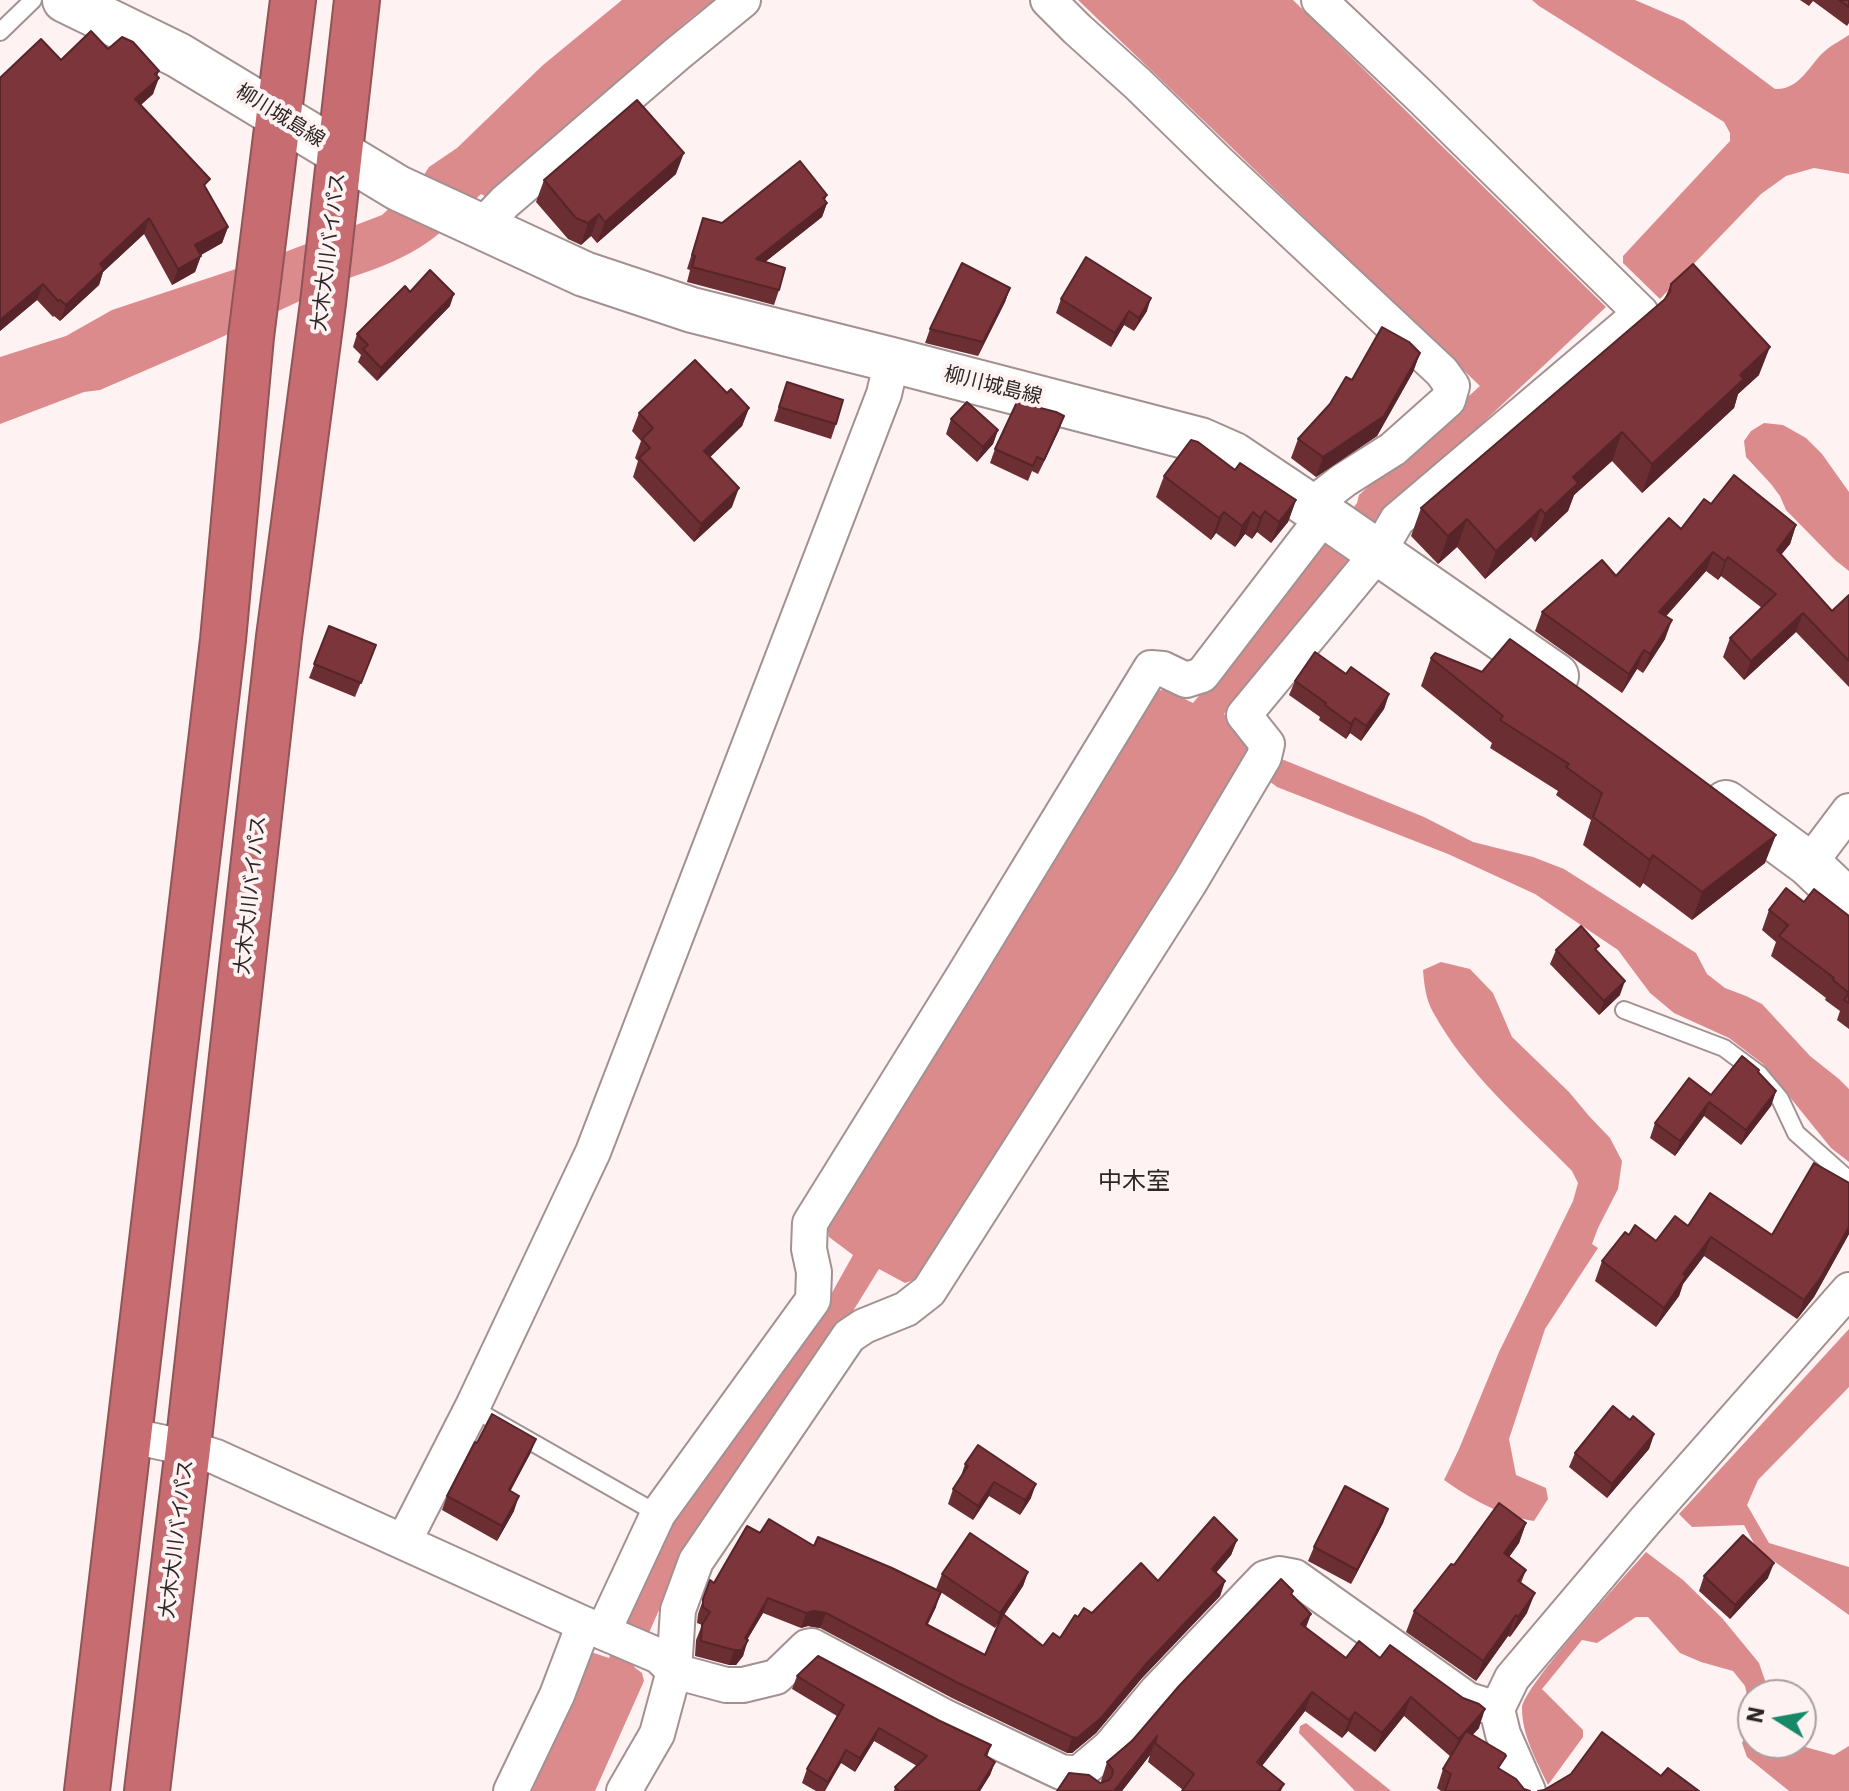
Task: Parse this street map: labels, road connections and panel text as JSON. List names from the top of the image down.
{
  "streets": {
    "highway": ["大木大川バイパス"],
    "main road": ["柳川城島線"]
  },
  "crossings": [
    ["柳川城島線", "大木大川バイパス"]
  ],
  "districts": ["中木室"],
  "north": "left"
}
